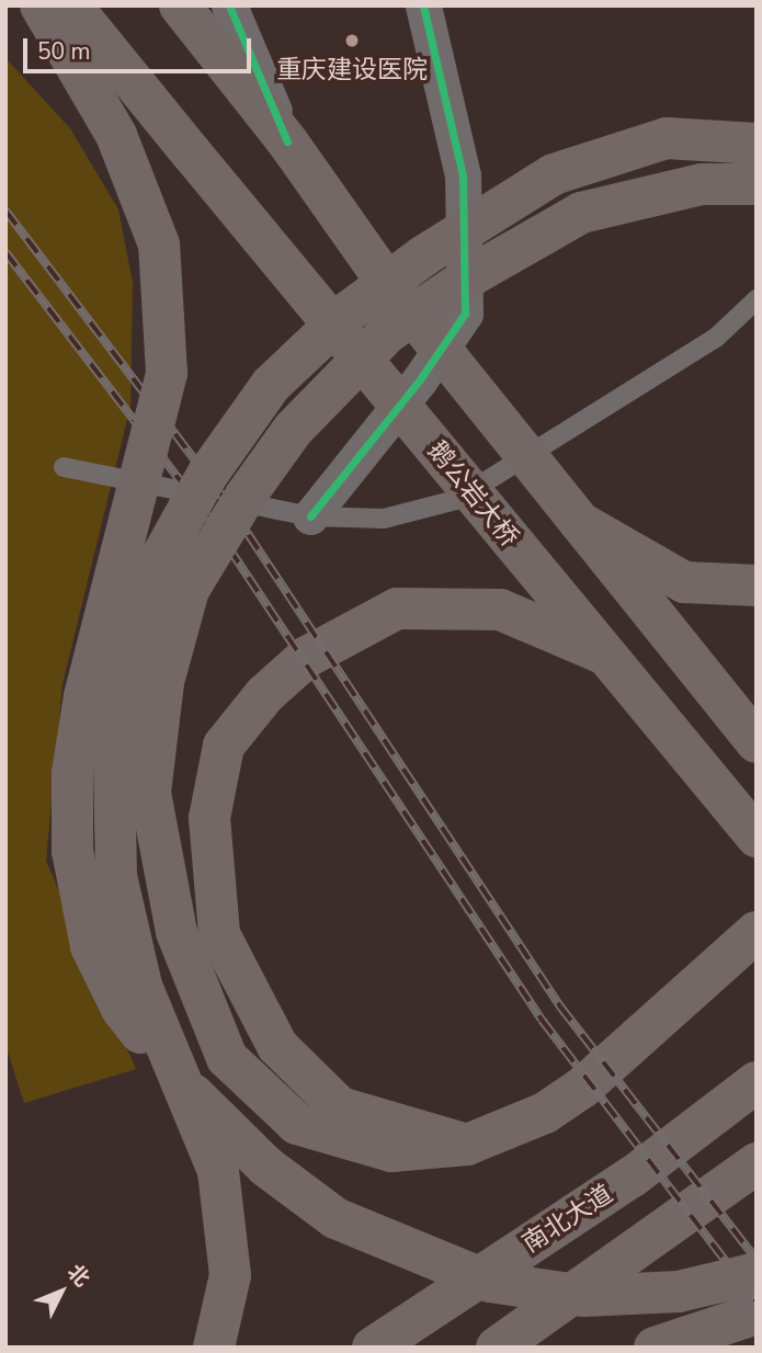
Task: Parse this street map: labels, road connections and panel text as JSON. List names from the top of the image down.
{
  "streets": {
    "highway": ["鹅公岩大桥", "南北大道"]
  },
  "places": ["重庆建设医院"],
  "scale_bar": "50 m",
  "north": "top right"
}
